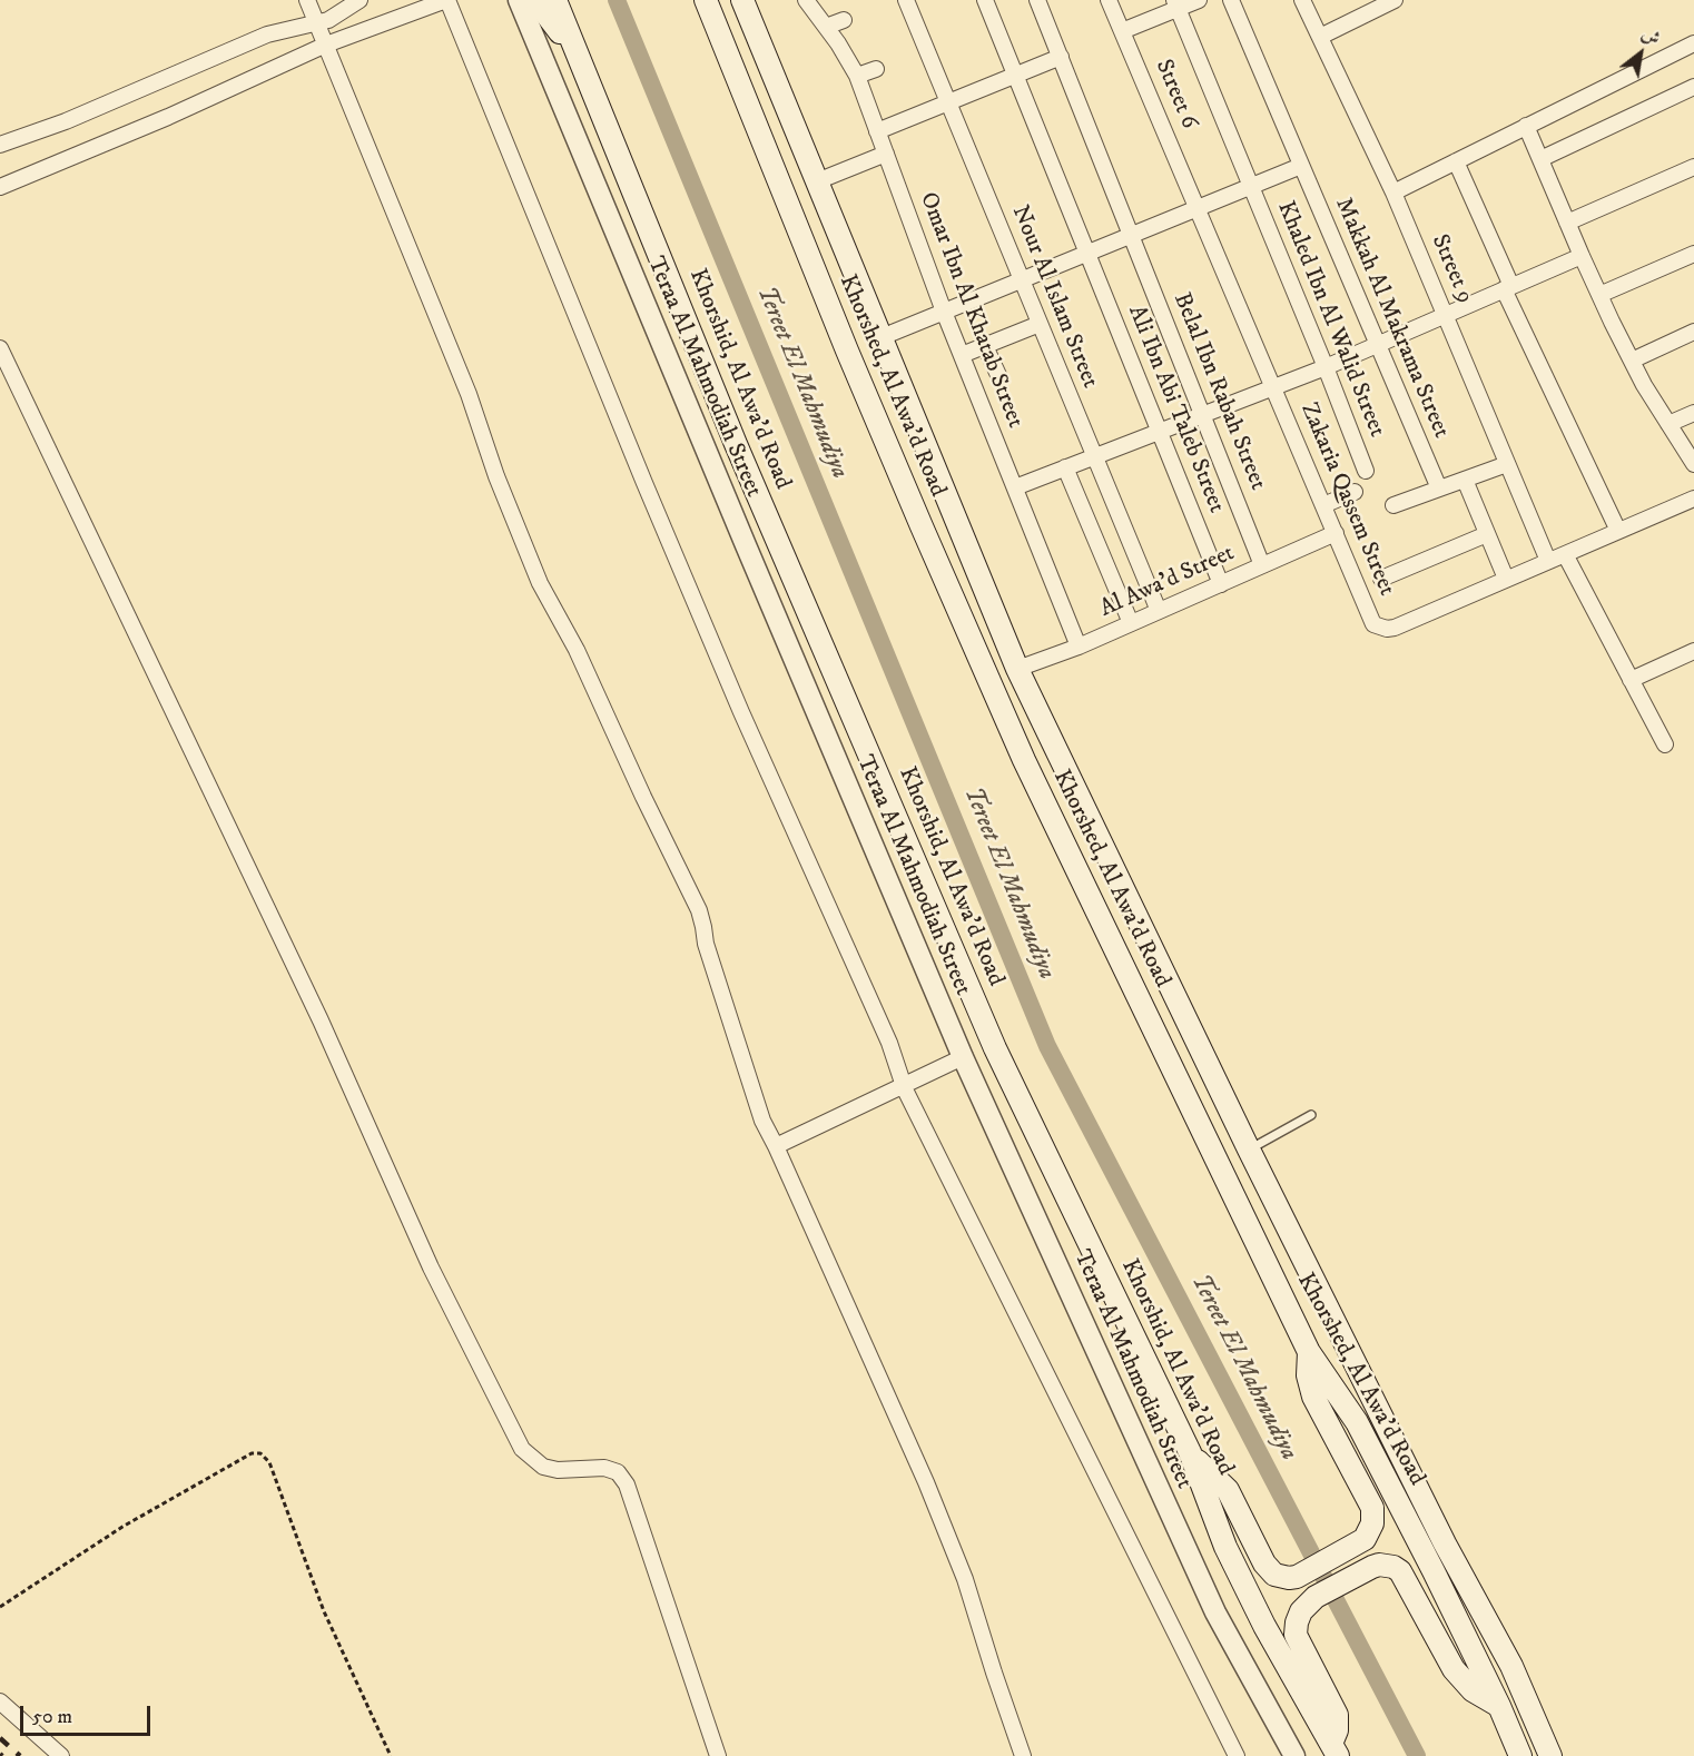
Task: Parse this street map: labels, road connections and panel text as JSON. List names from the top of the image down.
{
  "streets": {
    "main road": ["Khorshid, Al Awa'd Road", "Khorshed, Al Awa'd Road"],
    "street": [
      "Street 6",
      "Street 9",
      "Nour Al Islam Street",
      "Omar Ibn Al Khatab Street",
      "Makkah Al Makrama Street",
      "Khaled Ibn Al Walid Street",
      "Teraa Al Mahmodiah Street",
      "Belal Ibn Rabah Street",
      "Ali Ibn Abi Taleb Street",
      "Zakaria Qassem Street",
      "Al Awa'd Street"
    ]
  },
  "crossings": [
    ["Street 6", "Zakaria Qassem Street"],
    ["Nour Al Islam Street", "Al Awa'd Street"],
    ["Omar Ibn Al Khatab Street", "Al Awa'd Street"],
    ["Khorshed, Al Awa'd Road", "Al Awa'd Street"],
    ["Belal Ibn Rabah Street", "Al Awa'd Street"],
    ["Ali Ibn Abi Taleb Street", "Al Awa'd Street"],
    ["Zakaria Qassem Street", "Al Awa'd Street"]
  ],
  "water": ["Tereet El Mahmudiya"],
  "scale_bar": "50 m",
  "north": "top right"
}
